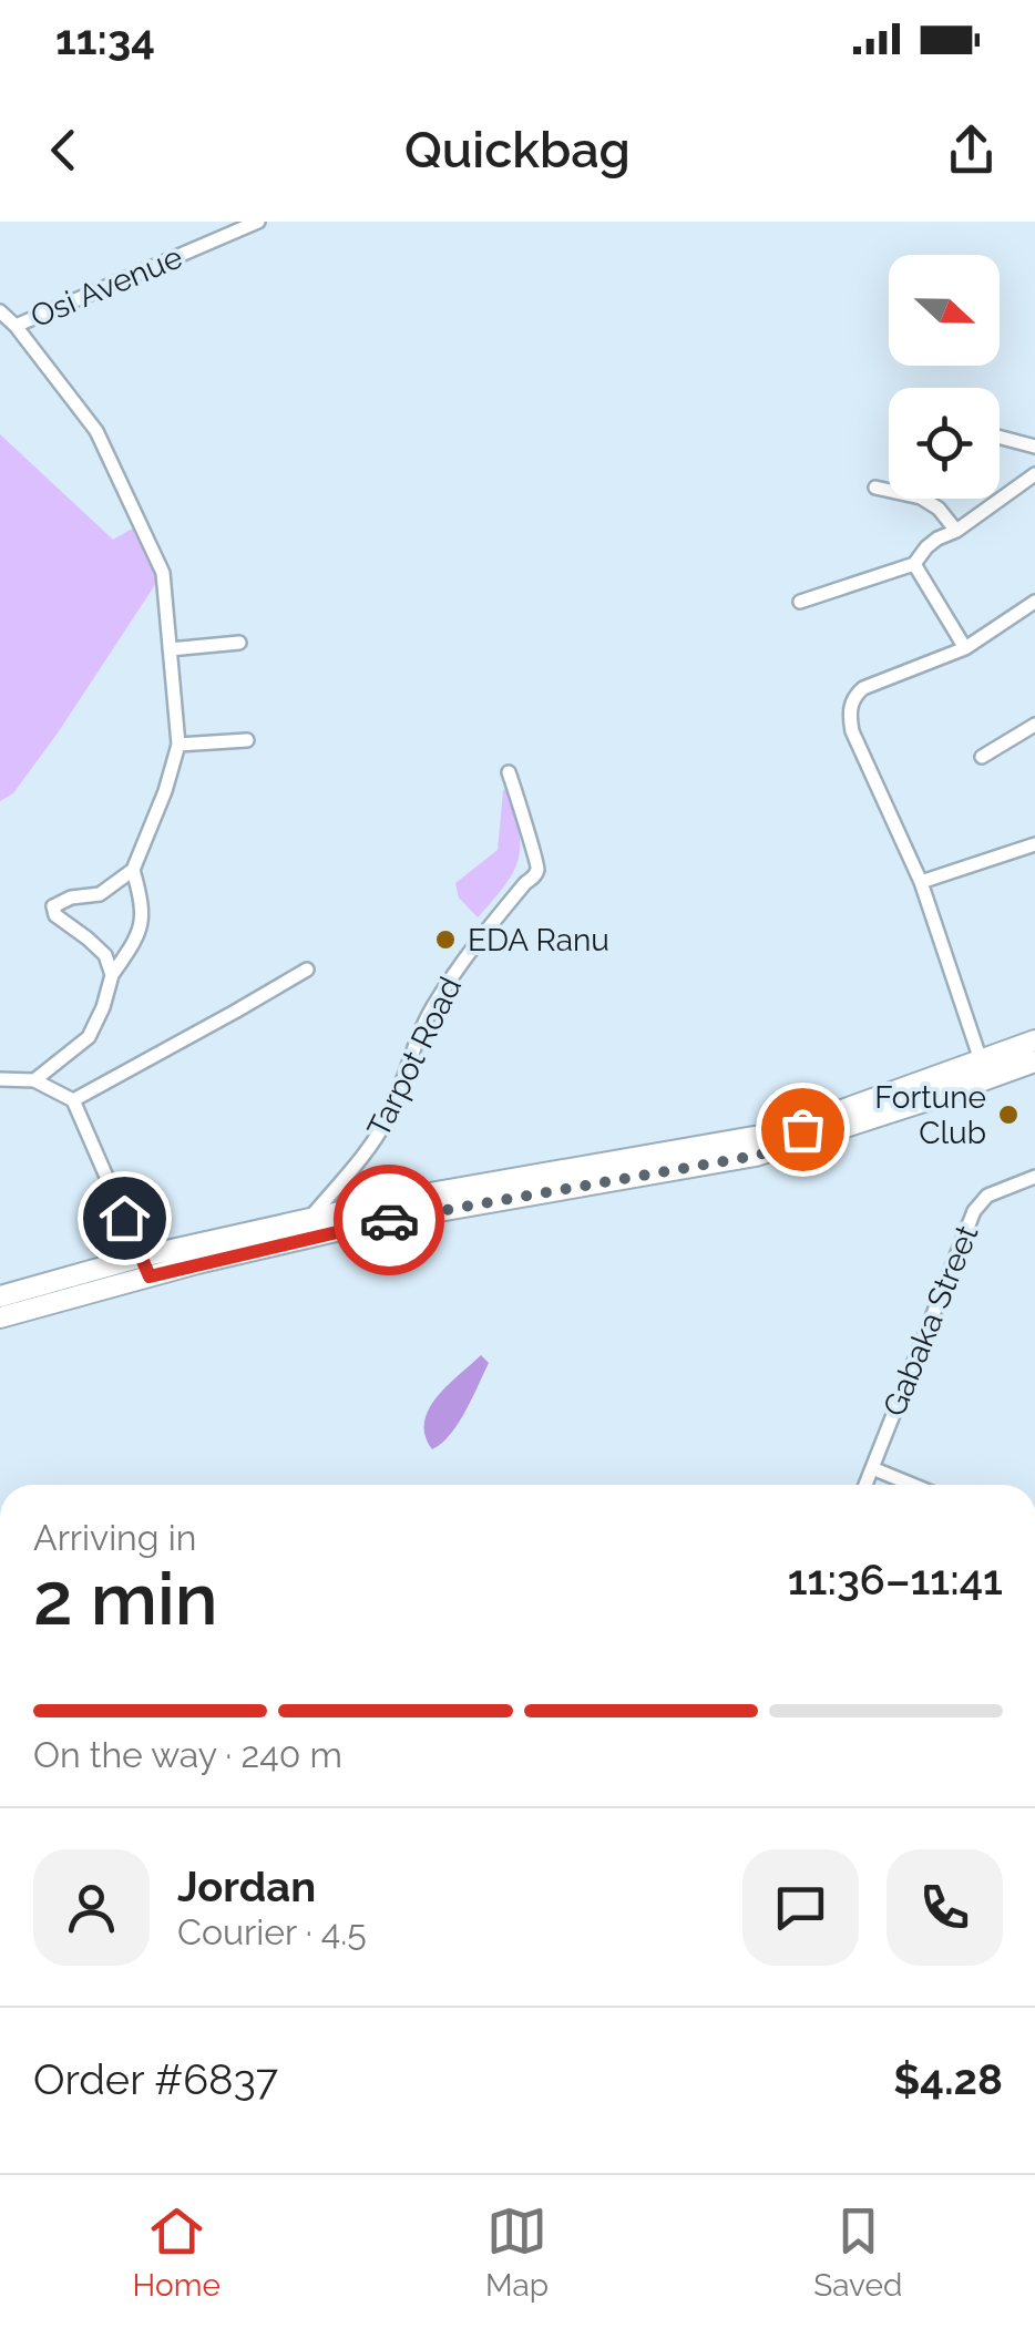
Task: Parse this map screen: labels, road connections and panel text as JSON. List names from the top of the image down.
{
  "streets": {
    "street": ["Osi Avenue", "Tarpot Road", "Gabaka Street"]
  },
  "places": ["EDA Ranu", "Fortune Club"],
  "north": "right",
  "page": {
    "status": "11:34",
    "header": "Quickbag",
    "heading": ["2 min", "Arriving in", "11:36–11:41"],
    "panel": [
      "Jordan",
      "Courier · 4.5",
      "Order #6837",
      "$4.28"
    ],
    "bar": "On the way · 240 m",
    "tabs": ["Home", "Map", "Saved"]
  }
}
